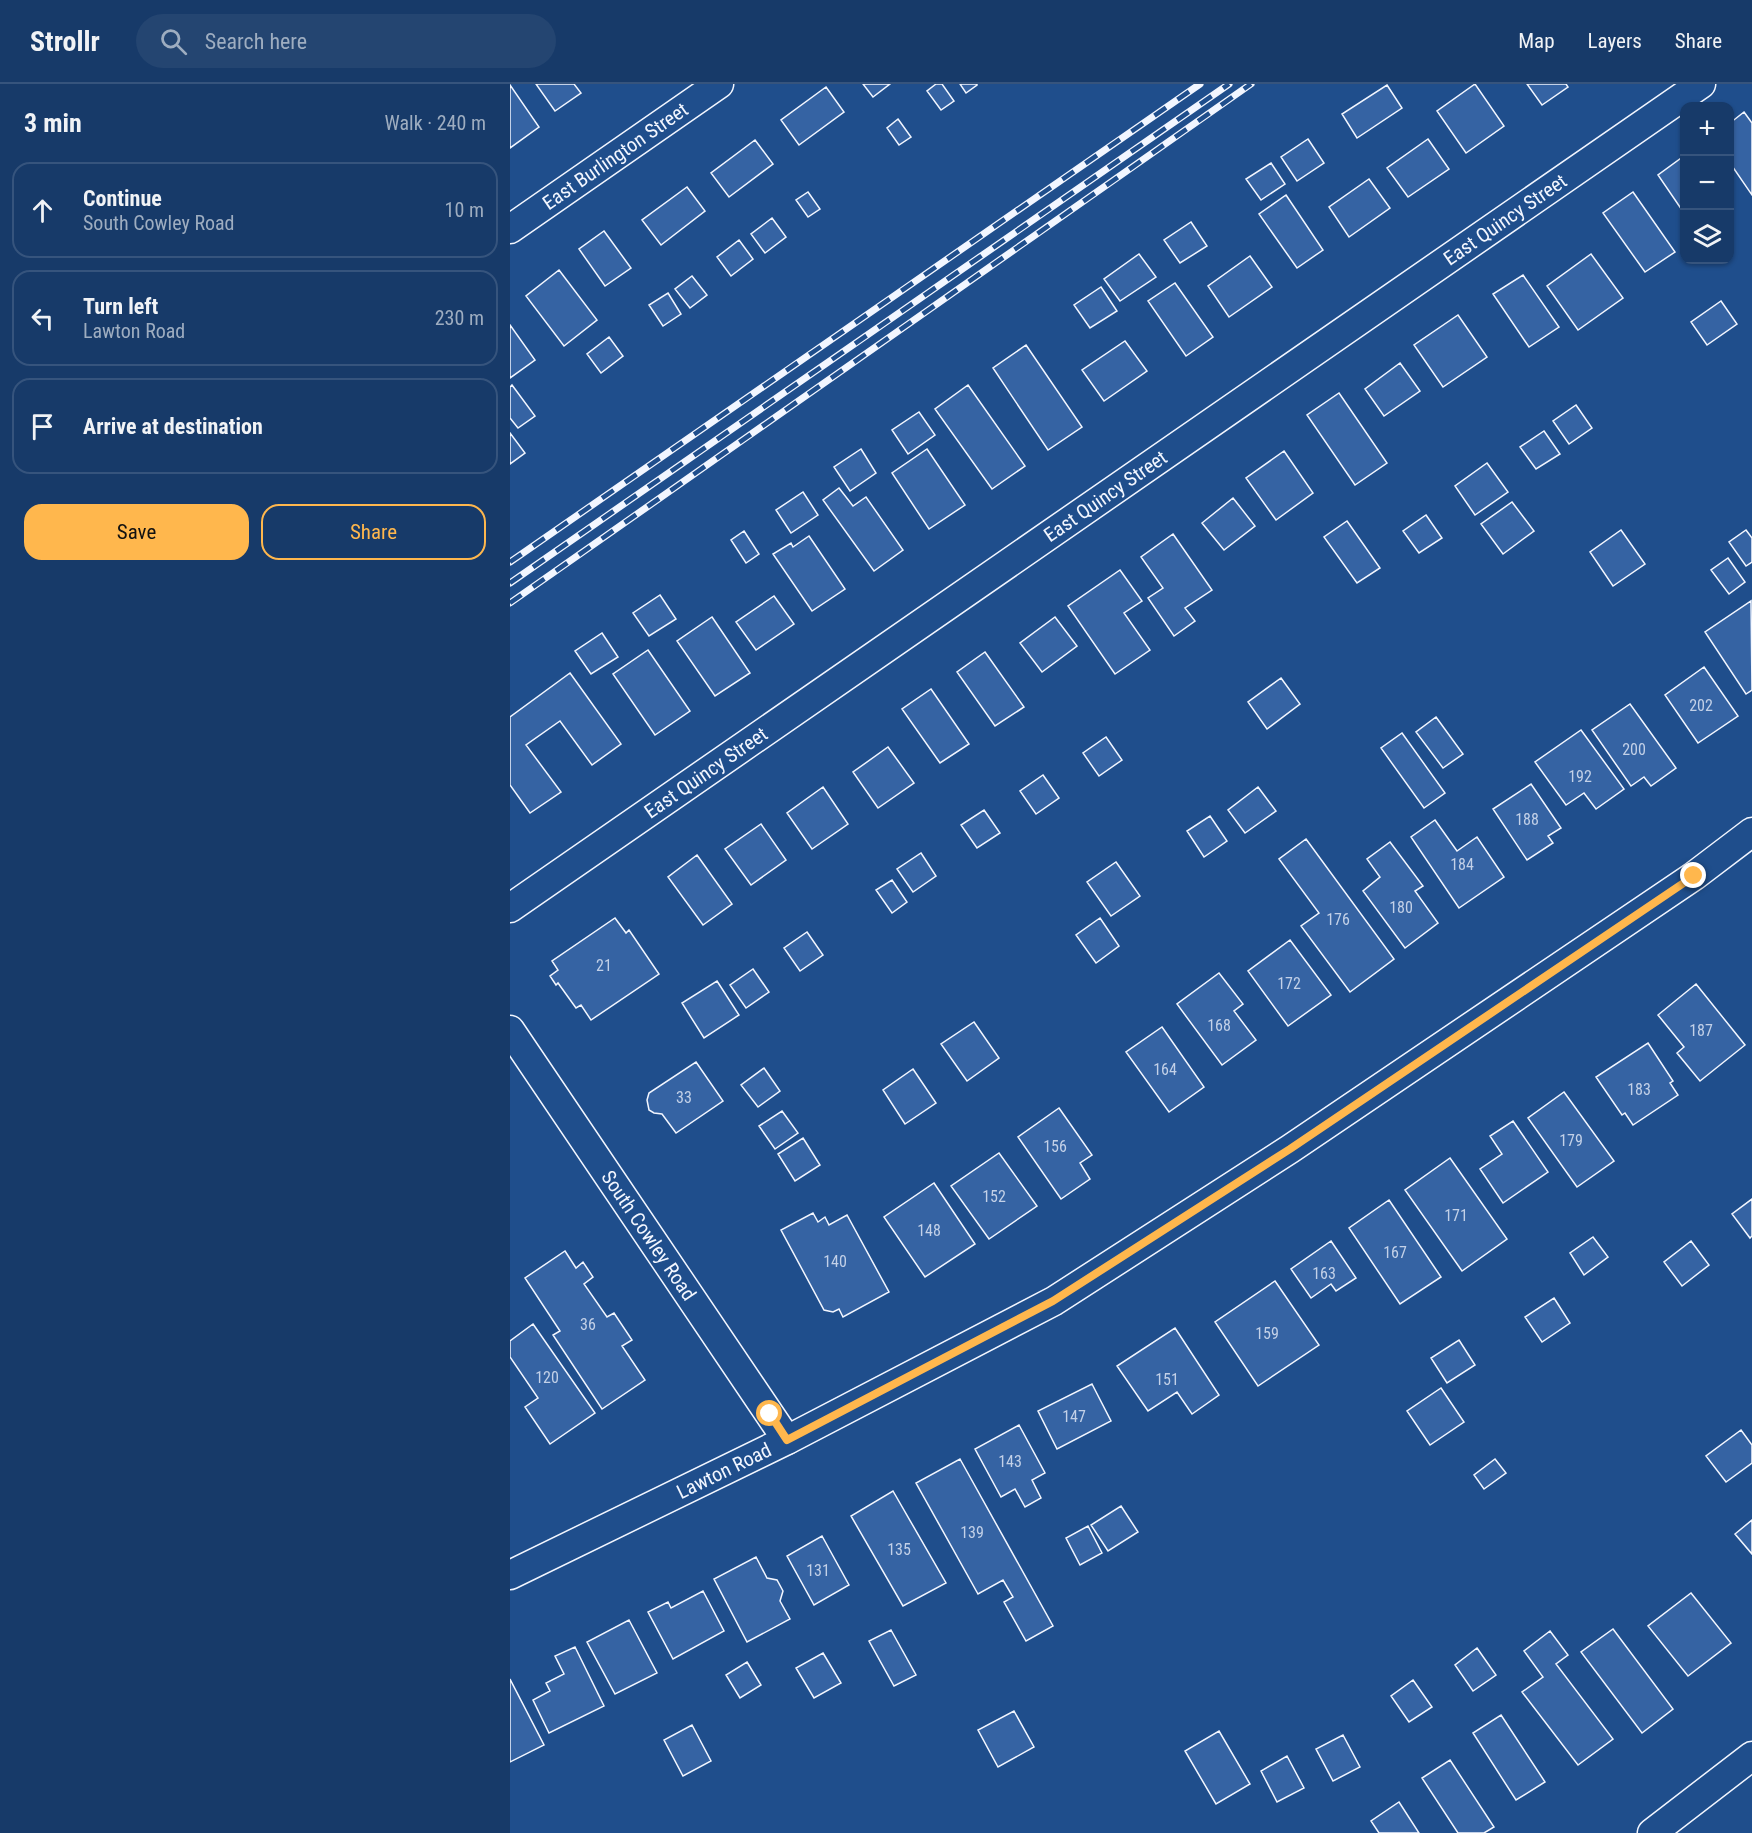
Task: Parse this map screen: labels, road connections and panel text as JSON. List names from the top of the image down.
{
  "streets": {
    "street": [
      "East Burlington Street",
      "East Quincy Street",
      "South Cowley Road",
      "Lawton Road"
    ]
  },
  "crossings": [
    ["South Cowley Road", "Lawton Road"]
  ],
  "house_numbers": [
    "202",
    "200",
    "192",
    "188",
    "184",
    "180",
    "176",
    "21",
    "172",
    "168",
    "187",
    "164",
    "183",
    "33",
    "179",
    "156",
    "152",
    "171",
    "148",
    "167",
    "140",
    "163",
    "36",
    "159",
    "120",
    "151",
    "147",
    "143",
    "139",
    "135",
    "131"
  ],
  "page": {
    "header": "Strollr",
    "search": "Search here",
    "nav": ["Map", "Layers", "Share"],
    "heading": ["3 min", "Walk · 240 m"],
    "map_buttons": ["+", "−"],
    "list": [
      ["Continue", "South Cowley Road", "10 m"],
      ["Turn left", "Lawton Road", "230 m"],
      "Arrive at destination"
    ],
    "buttons": ["Save", "Share"]
  }
}
